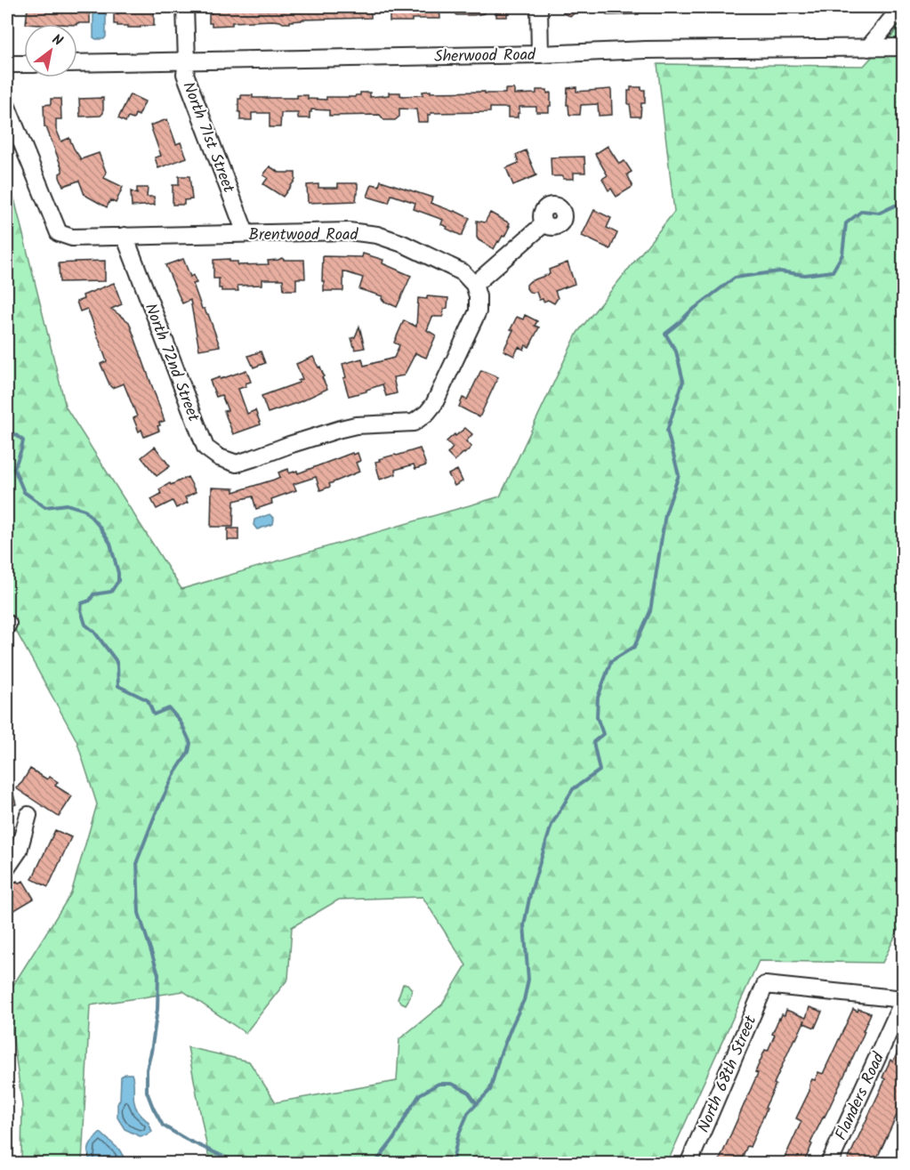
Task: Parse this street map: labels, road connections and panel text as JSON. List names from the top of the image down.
{
  "streets": {
    "street": [
      "Sherwood Road",
      "North 71st Street",
      "Brentwood Road",
      "North 72nd Street",
      "North 68th Street",
      "Flanders Road"
    ]
  },
  "crossings": [
    ["Sherwood Road", "North 71st Street"],
    ["North 71st Street", "Brentwood Road"],
    ["Brentwood Road", "North 72nd Street"],
    ["North 68th Street", "Flanders Road"]
  ],
  "north": "top right"
}
